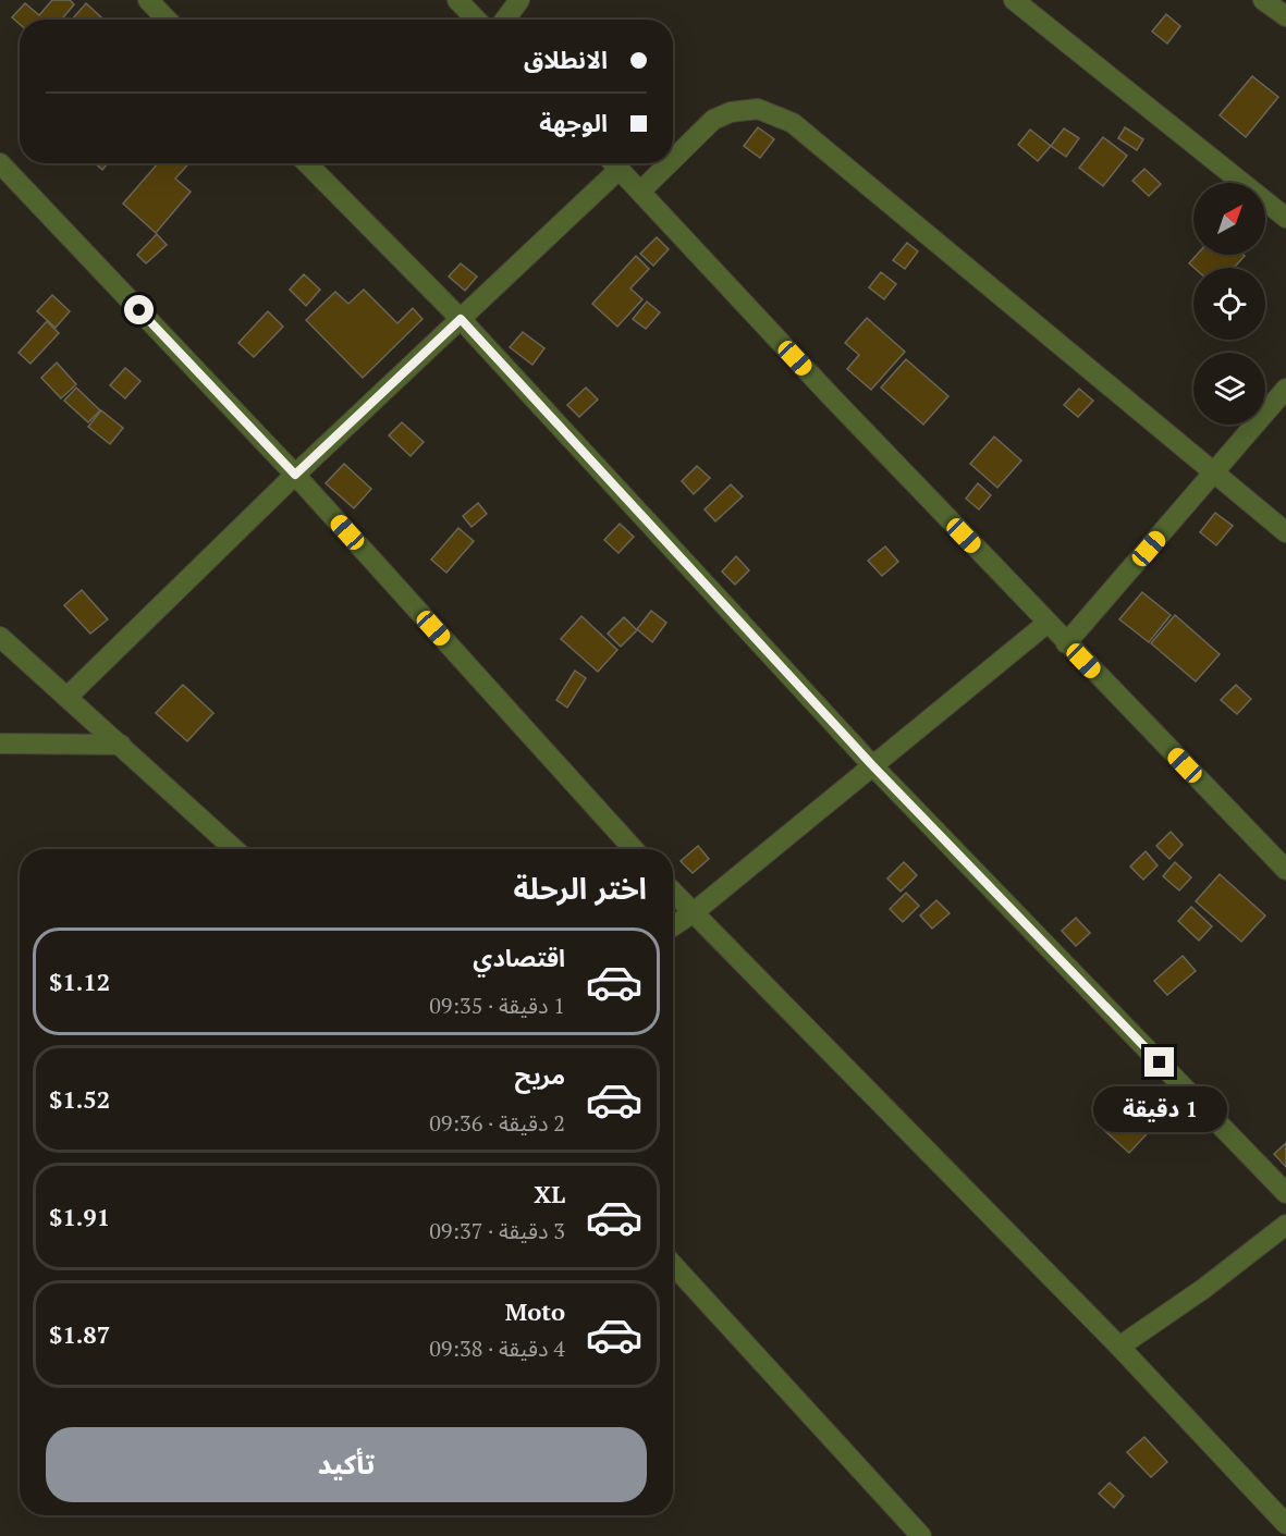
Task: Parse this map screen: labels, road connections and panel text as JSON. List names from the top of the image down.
{
  "north": "top right",
  "page": {
    "banner": ["الانطلاق", "الوجهة"],
    "heading": "اختر الرحلة",
    "list": [
      {
        "name": "اقتصادي",
        "note": "1 دقيقة · 09:35",
        "value": "$1.12"
      },
      {
        "name": "مريح",
        "note": "2 دقيقة · 09:36",
        "value": "$1.52"
      },
      {
        "name": "XL",
        "note": "3 دقيقة · 09:37",
        "value": "$1.91"
      },
      {
        "name": "Moto",
        "note": "4 دقيقة · 09:38",
        "value": "$1.87"
      }
    ],
    "bubble": "1 دقيقة",
    "buttons": "تأكيد"
  }
}
